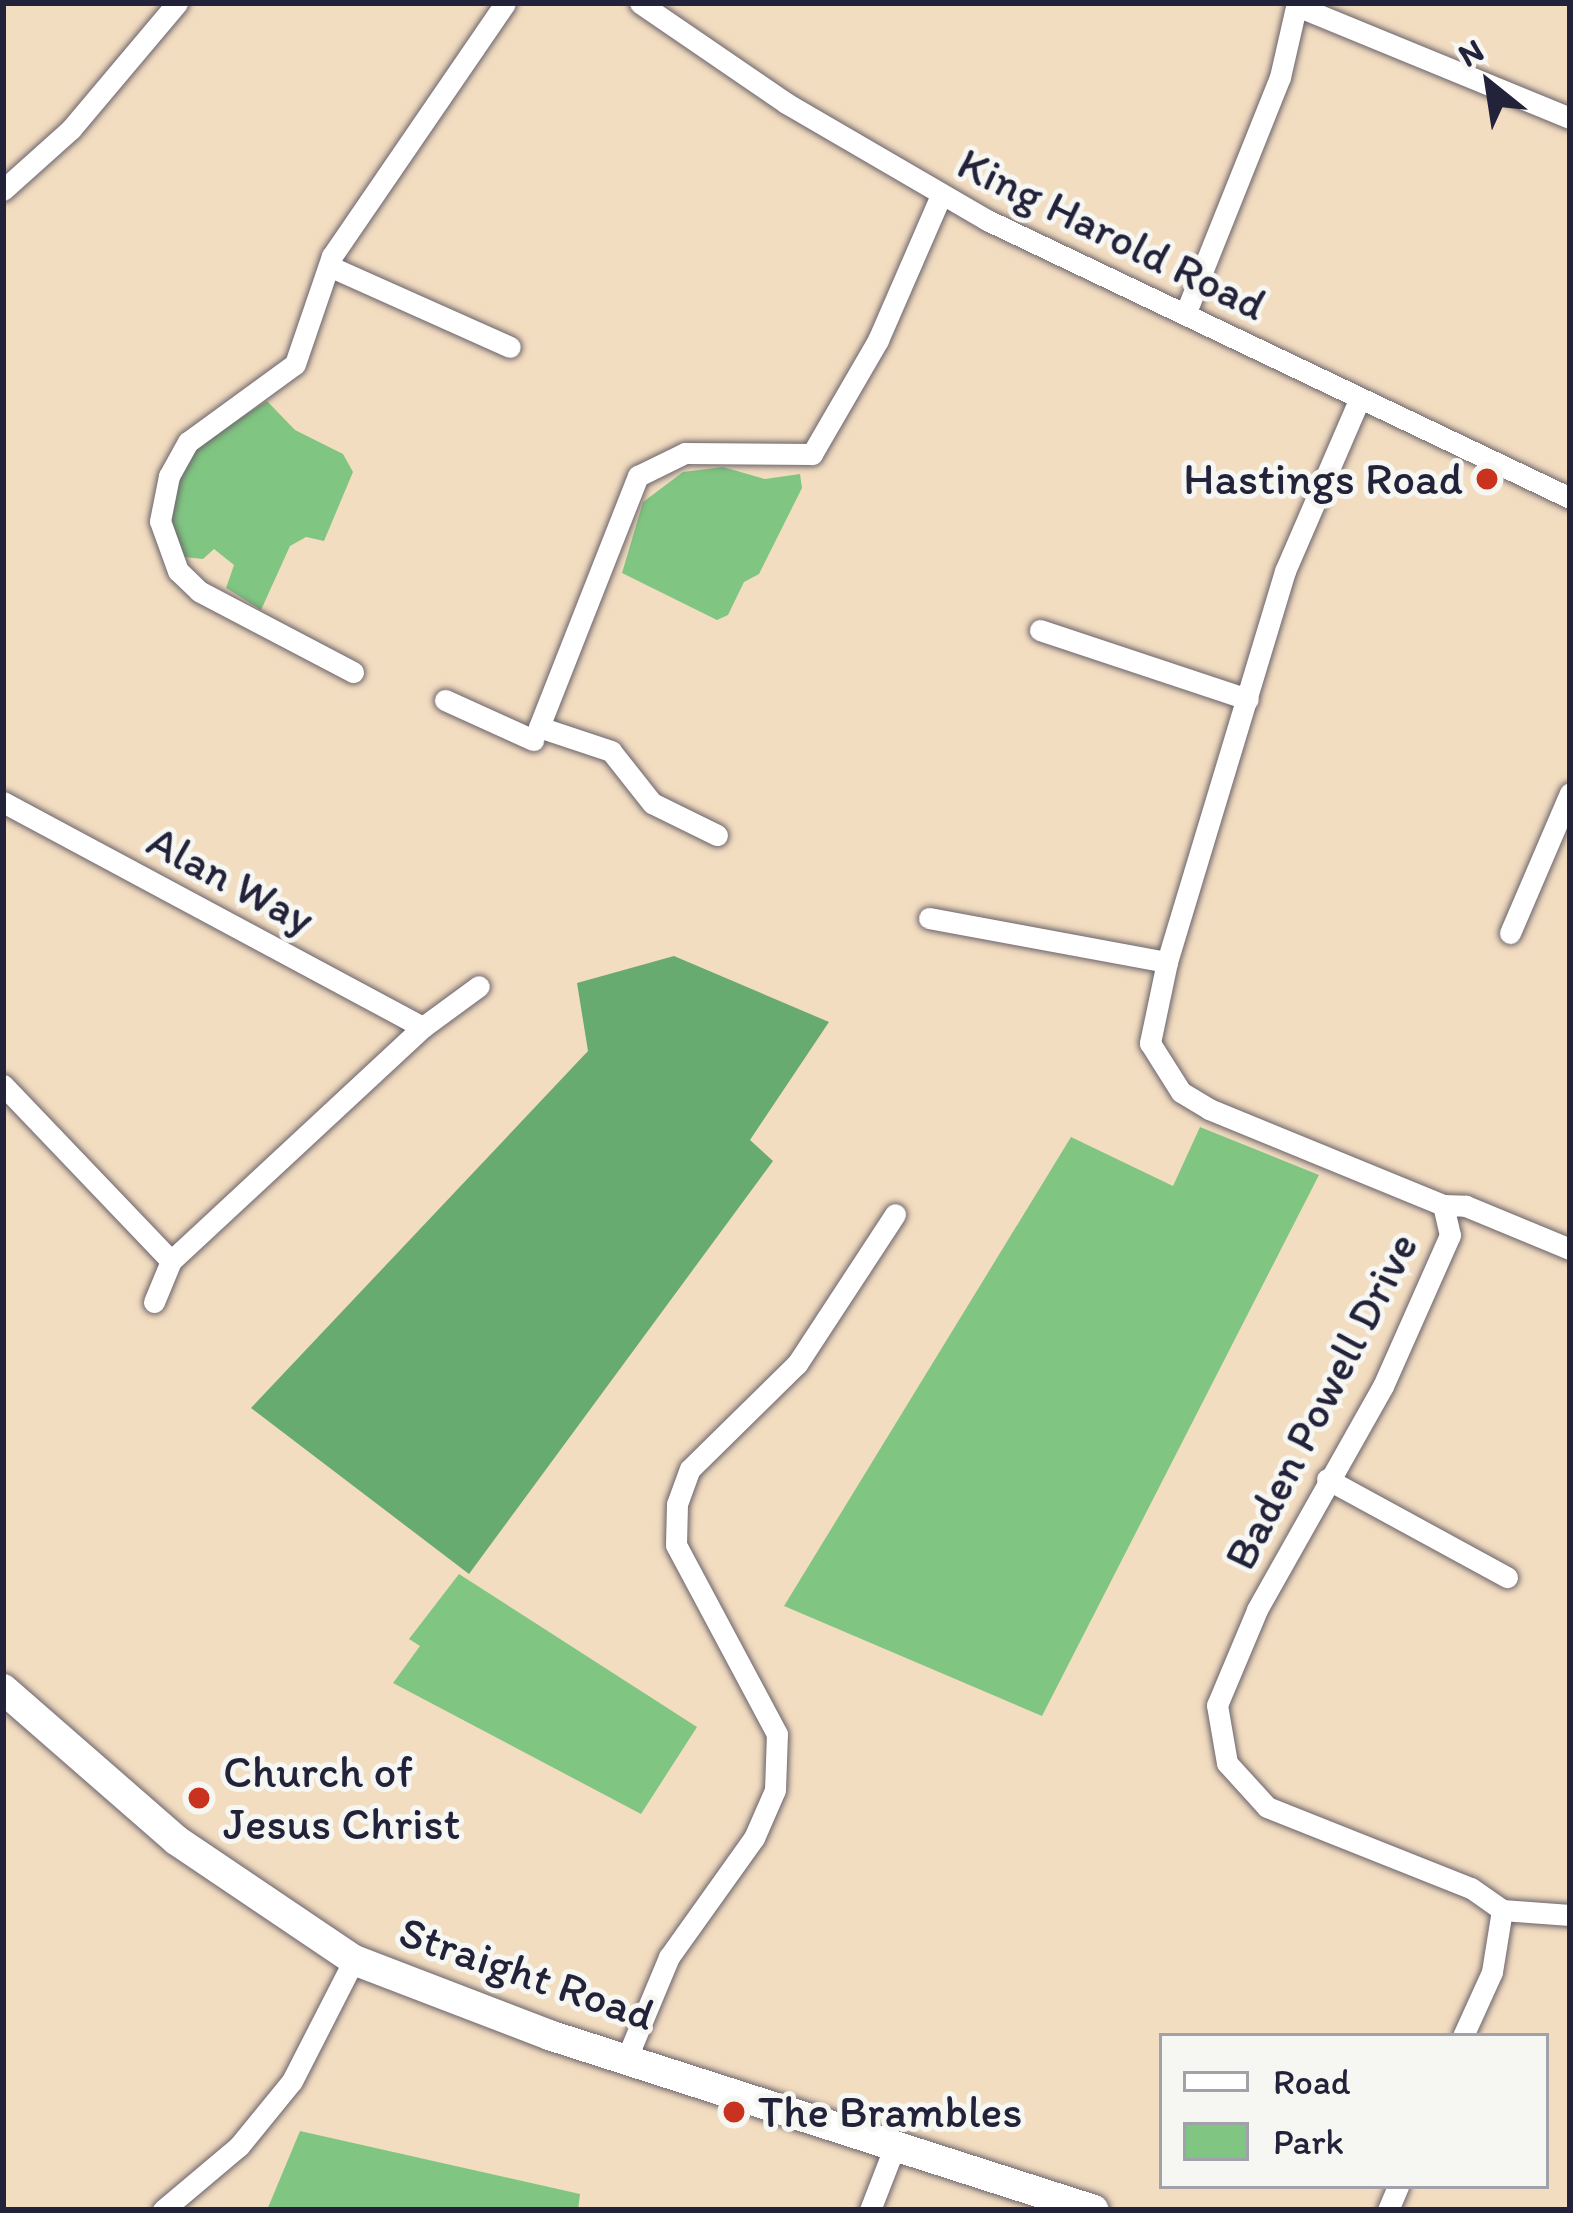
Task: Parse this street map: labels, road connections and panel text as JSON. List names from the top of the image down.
{
  "streets": {
    "street": [
      "King Harold Road",
      "Alan Way",
      "Baden Powell Drive",
      "Straight Road"
    ]
  },
  "crossings": [
    ["King Harold Road", "Baden Powell Drive"]
  ],
  "places": ["Hastings Road", "Church of Jesus Christ", "The Brambles"],
  "legend": ["Road", "Park"],
  "north": "top left"
}
